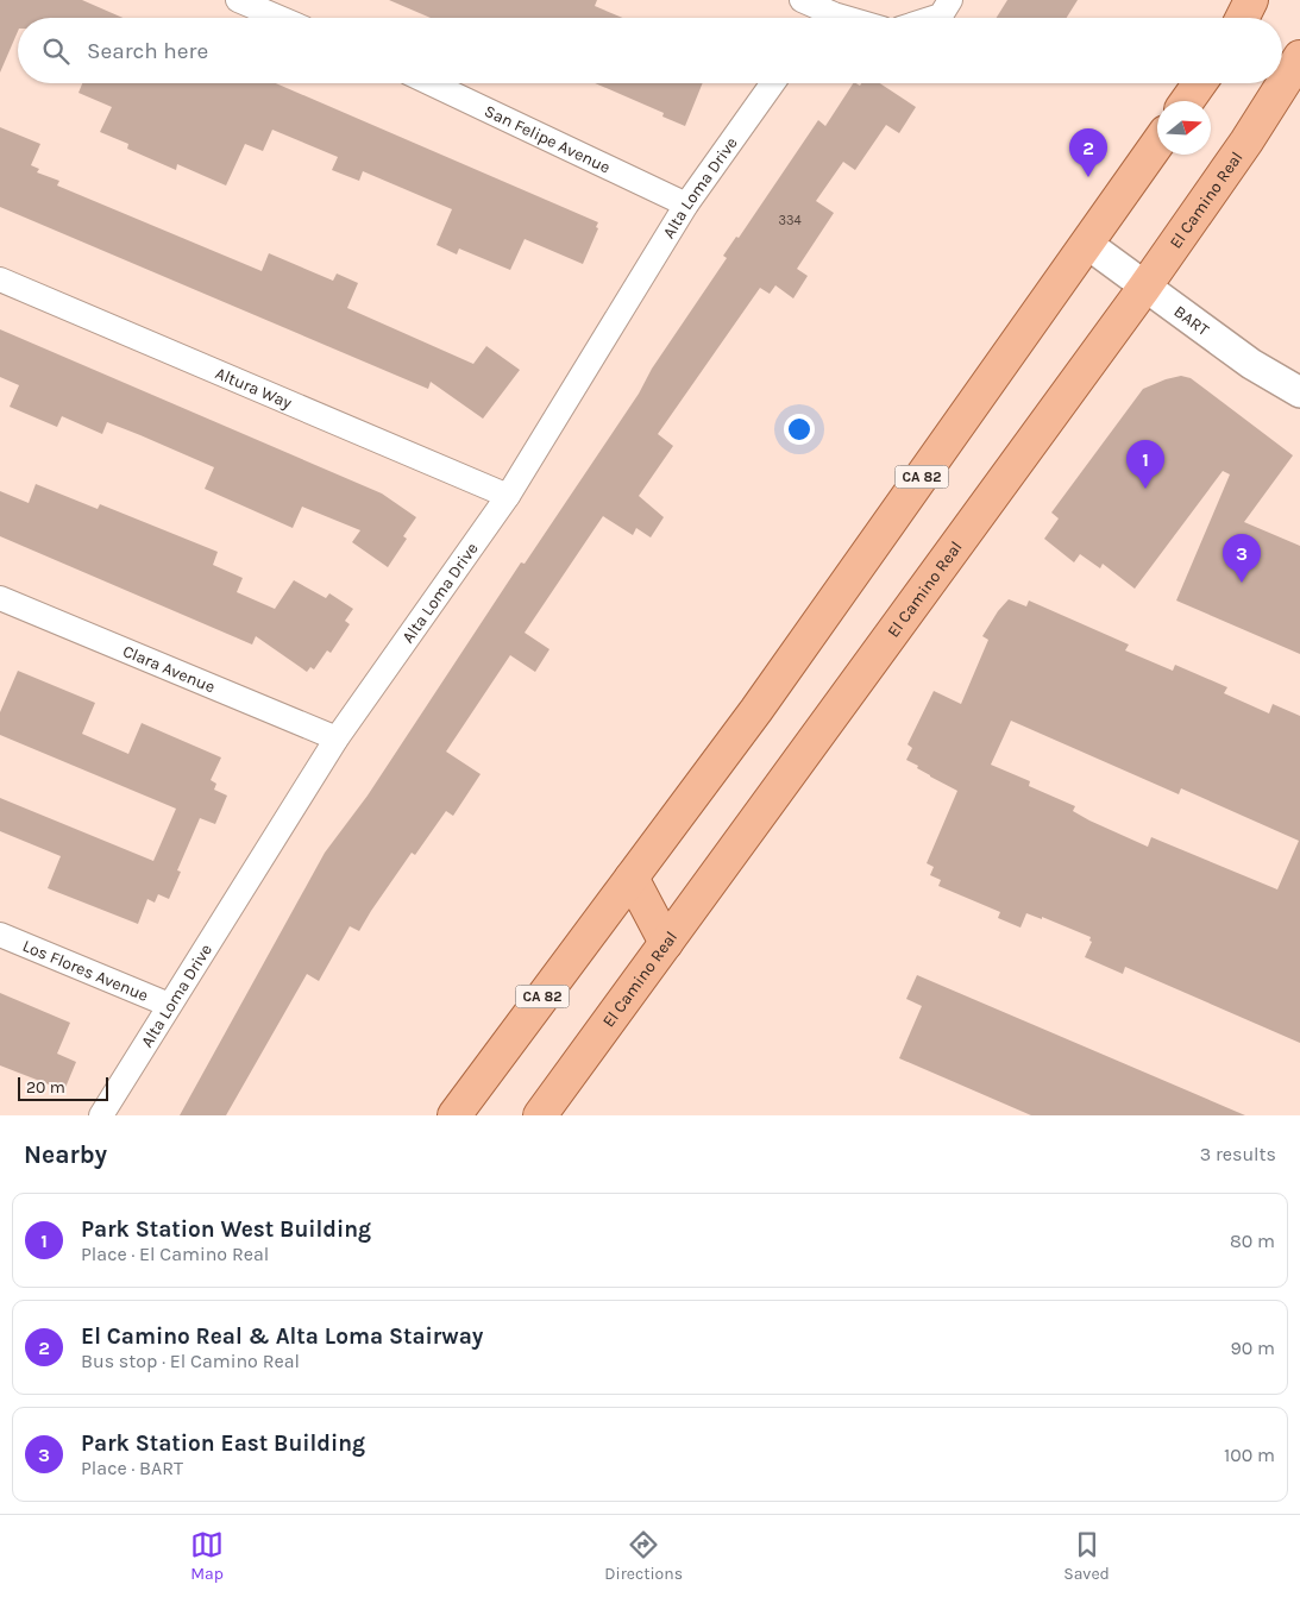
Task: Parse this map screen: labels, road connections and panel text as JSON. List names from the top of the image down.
{
  "streets": {
    "main road": ["El Camino Real", "CA 82"],
    "street": [
      "San Felipe Avenue",
      "Alta Loma Drive",
      "BART",
      "Altura Way",
      "Clara Avenue",
      "Los Flores Avenue"
    ]
  },
  "crossings": [
    ["San Felipe Avenue", "Alta Loma Drive"],
    ["Alta Loma Drive", "Altura Way"],
    ["Alta Loma Drive", "Clara Avenue"],
    ["Alta Loma Drive", "Los Flores Avenue"],
    ["El Camino Real", "BART"],
    ["BART", "CA 82"]
  ],
  "house_numbers": ["334"],
  "scale_bar": "20 m",
  "north": "right",
  "page": {
    "search": "Search here",
    "pins": ["2", "1", "3"],
    "scale": "20 m",
    "heading": ["Nearby", "3 results"],
    "list": [
      {
        "mark": "1",
        "name": "Park Station West Building",
        "note": "Place · El Camino Real",
        "value": "80 m"
      },
      {
        "mark": "2",
        "name": "El Camino Real & Alta Loma Stairway",
        "note": "Bus stop · El Camino Real",
        "value": "90 m"
      },
      {
        "mark": "3",
        "name": "Park Station East Building",
        "note": "Place · BART",
        "value": "100 m"
      }
    ],
    "nav": ["Map", "Directions", "Saved"]
  }
}
